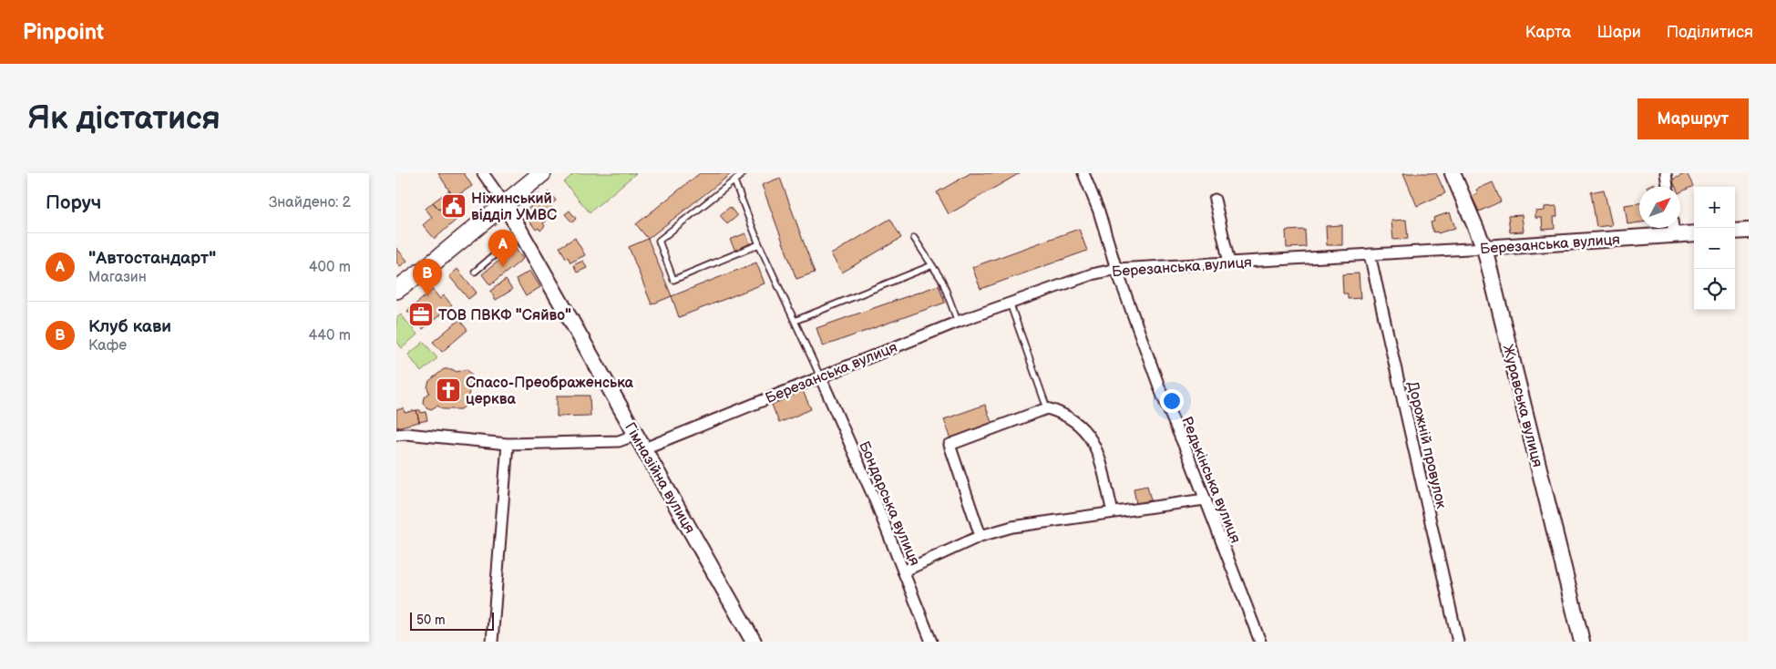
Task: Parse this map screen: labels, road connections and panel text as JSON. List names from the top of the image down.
{
  "streets": {
    "street": [
      "Березанська вулиця",
      "Журавська вулиця",
      "Дорожній провулок",
      "Гімназійна вулиця",
      "Редькінська вулиця",
      "Бондарська вулиця"
    ]
  },
  "crossings": [
    ["Березанська вулиця", "Журавська вулиця"],
    ["Березанська вулиця", "Дорожній провулок"],
    ["Березанська вулиця", "Гімназійна вулиця"],
    ["Березанська вулиця", "Редькінська вулиця"],
    ["Березанська вулиця", "Бондарська вулиця"]
  ],
  "places": {
    "public building": ["Ніжинський відділ УМВС"],
    "office": ["ТОВ ПВКФ \"Сяйво\""],
    "church": ["Спасо-Преображенська церква"]
  },
  "scale_bar": "50 m",
  "north": "top right",
  "page": {
    "header": "Pinpoint",
    "nav": ["Карта", "Шари", "Поділитися"],
    "buttons": "Маршрут",
    "title": "Як дістатися",
    "heading": ["Поруч", "Знайдено: 2"],
    "map_buttons": ["+", "−"],
    "pins": ["A", "B"],
    "list": [
      {
        "mark": "A",
        "name": "\"Автостандарт\"",
        "note": "Магазин",
        "value": "400 m"
      },
      {
        "mark": "B",
        "name": "Клуб кави",
        "note": "Кафе",
        "value": "440 m"
      }
    ],
    "scale": "50 m"
  }
}
